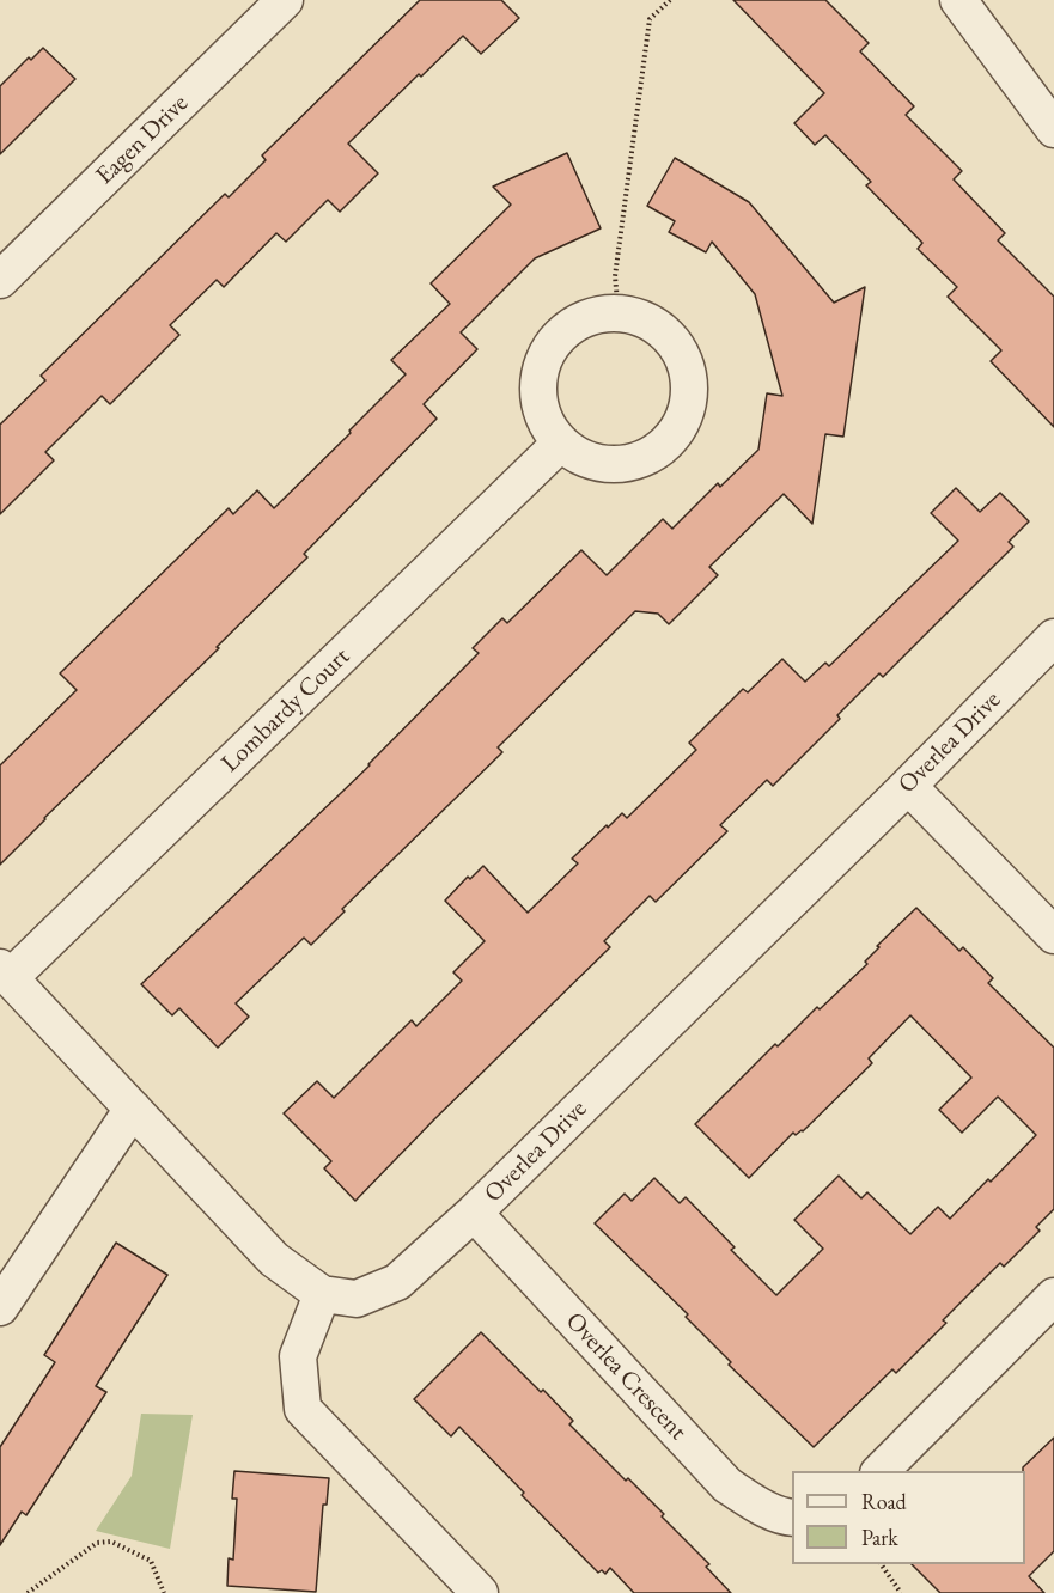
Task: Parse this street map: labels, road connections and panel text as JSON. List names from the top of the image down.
{
  "streets": {
    "street": [
      "Eagen Drive",
      "Lombardy Court",
      "Overlea Drive",
      "Overlea Crescent"
    ]
  },
  "crossings": [
    ["Lombardy Court", "Overlea Drive"],
    ["Overlea Drive", "Overlea Crescent"]
  ],
  "legend": ["Road", "Park"]
}
